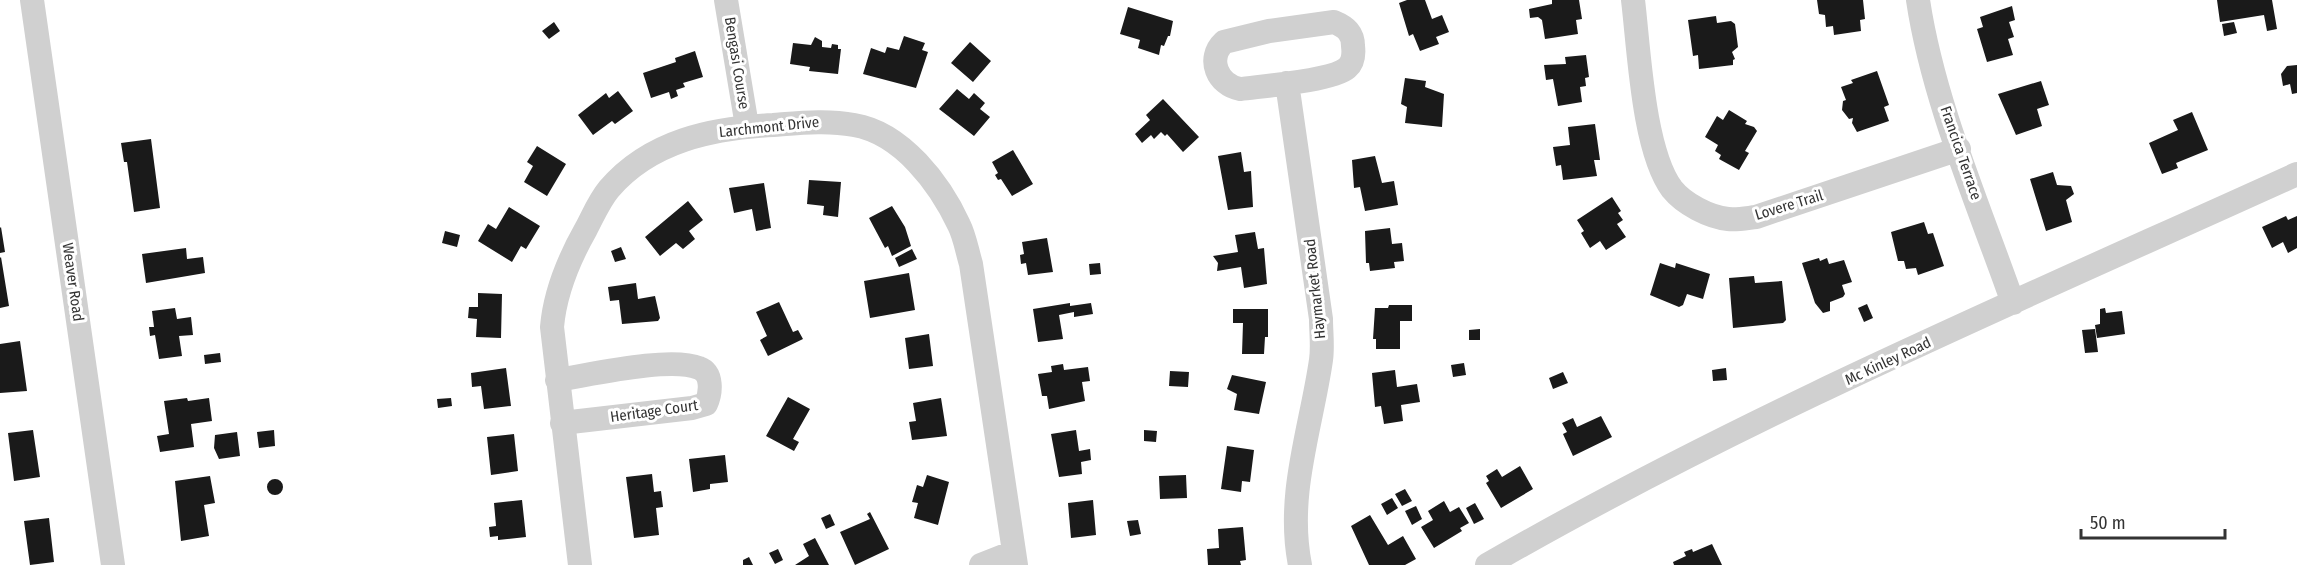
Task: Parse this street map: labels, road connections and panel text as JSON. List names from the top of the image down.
{
  "streets": {
    "street": [
      "Bengasi Course",
      "Larchmont Drive",
      "Francica Terrace",
      "Lovere Trail",
      "Weaver Road",
      "Haymarket Road",
      "Mc Kinley Road",
      "Heritage Court"
    ]
  },
  "crossings": [
    ["Bengasi Course", "Larchmont Drive"],
    ["Larchmont Drive", "Heritage Court"],
    ["Francica Terrace", "Lovere Trail"],
    ["Francica Terrace", "Mc Kinley Road"]
  ],
  "scale_bar": "50 m"
}
